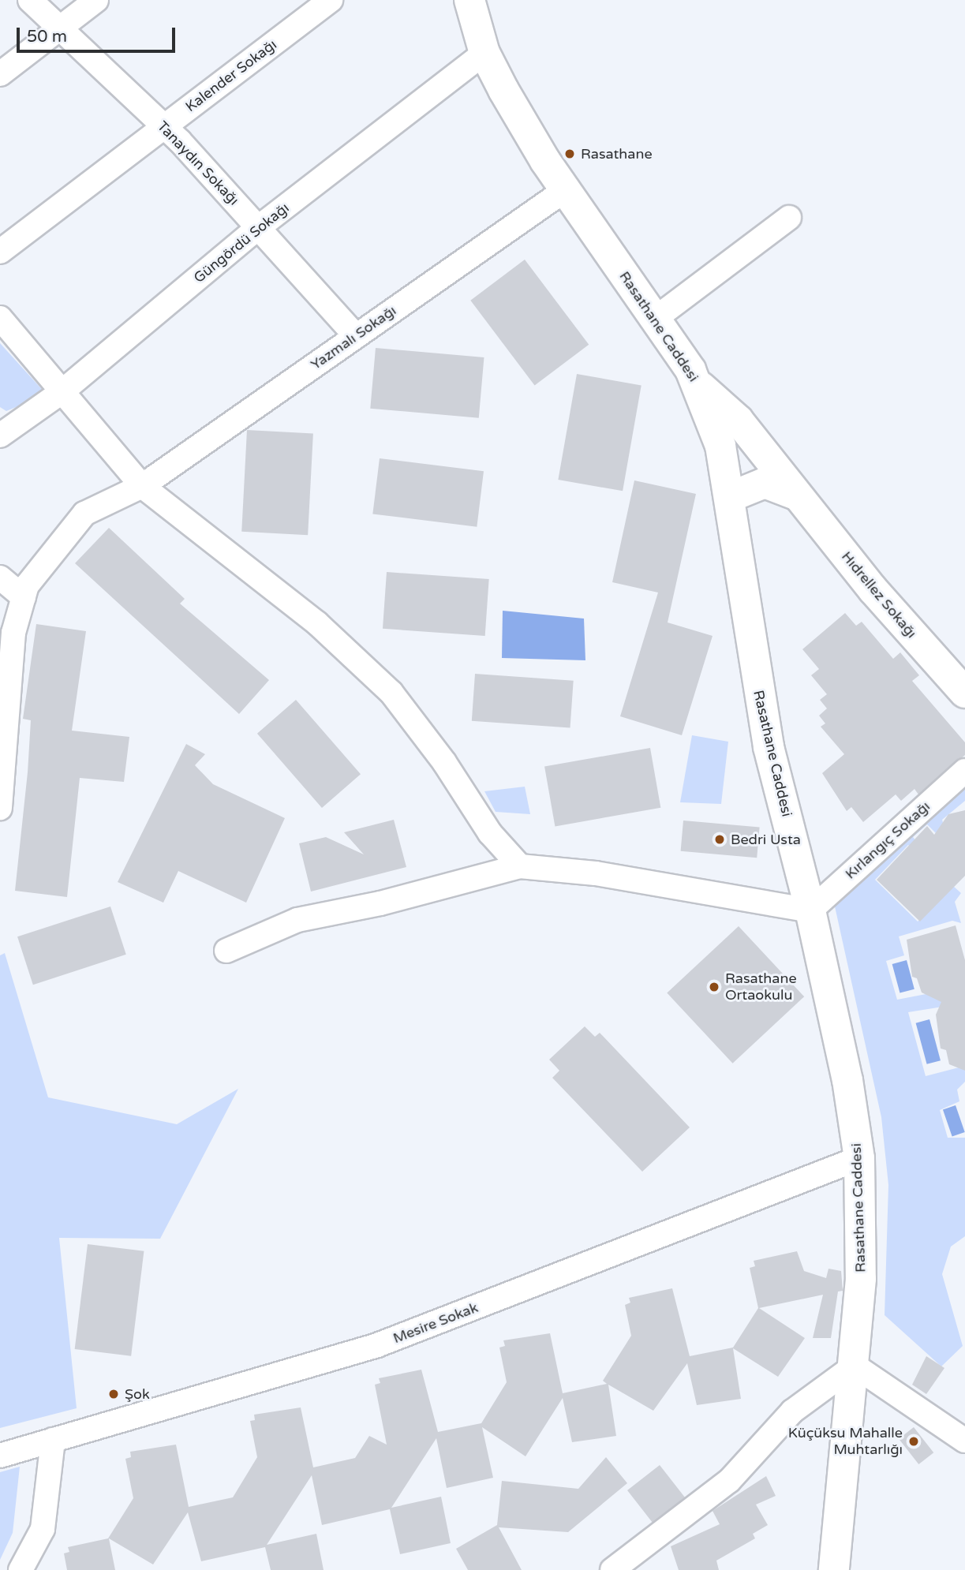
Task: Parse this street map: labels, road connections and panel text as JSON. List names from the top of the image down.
{
  "streets": {
    "street": [
      "Kalender Sokağı",
      "Tanaydın Sokağı",
      "Güngördü Sokağı",
      "Rasathane Caddesi",
      "Yazmalı Sokağı",
      "Hıdrellez Sokağı",
      "Kırlangıç Sokağı",
      "Mesire Sokak"
    ]
  },
  "crossings": [
    ["Kalender Sokağı", "Tanaydın Sokağı"],
    ["Tanaydın Sokağı", "Güngördü Sokağı"],
    ["Tanaydın Sokağı", "Yazmalı Sokağı"],
    ["Güngördü Sokağı", "Rasathane Caddesi"],
    ["Rasathane Caddesi", "Yazmalı Sokağı"],
    ["Rasathane Caddesi", "Hıdrellez Sokağı"],
    ["Rasathane Caddesi", "Kırlangıç Sokağı"],
    ["Rasathane Caddesi", "Mesire Sokak"]
  ],
  "places": [
    "Rasathane",
    "Bedri Usta",
    "Rasathane Ortaokulu",
    "Şok",
    "Küçüksu Mahalle Muhtarlığı"
  ],
  "scale_bar": "50 m"
}
